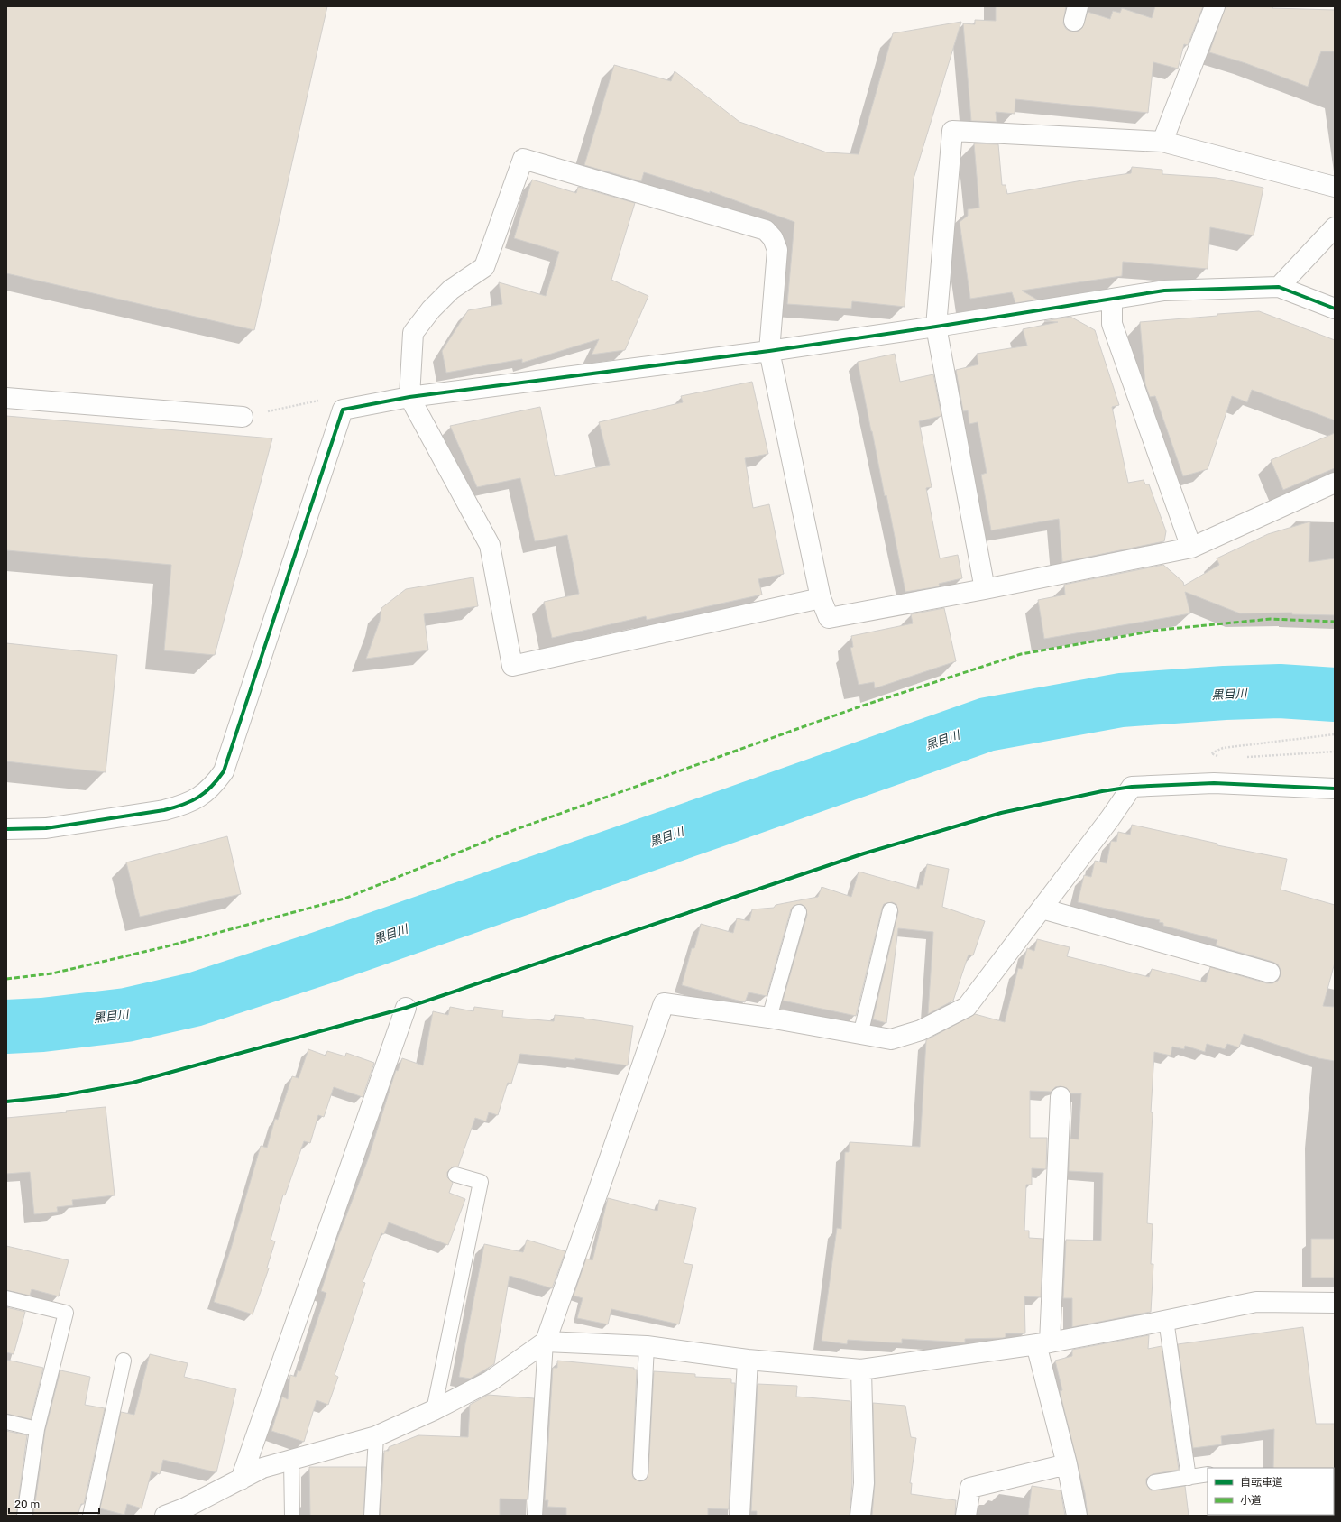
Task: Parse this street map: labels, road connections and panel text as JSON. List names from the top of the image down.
{
  "water": ["黒目川"],
  "legend": ["自転車道", "小道"],
  "scale_bar": "20 m"
}
